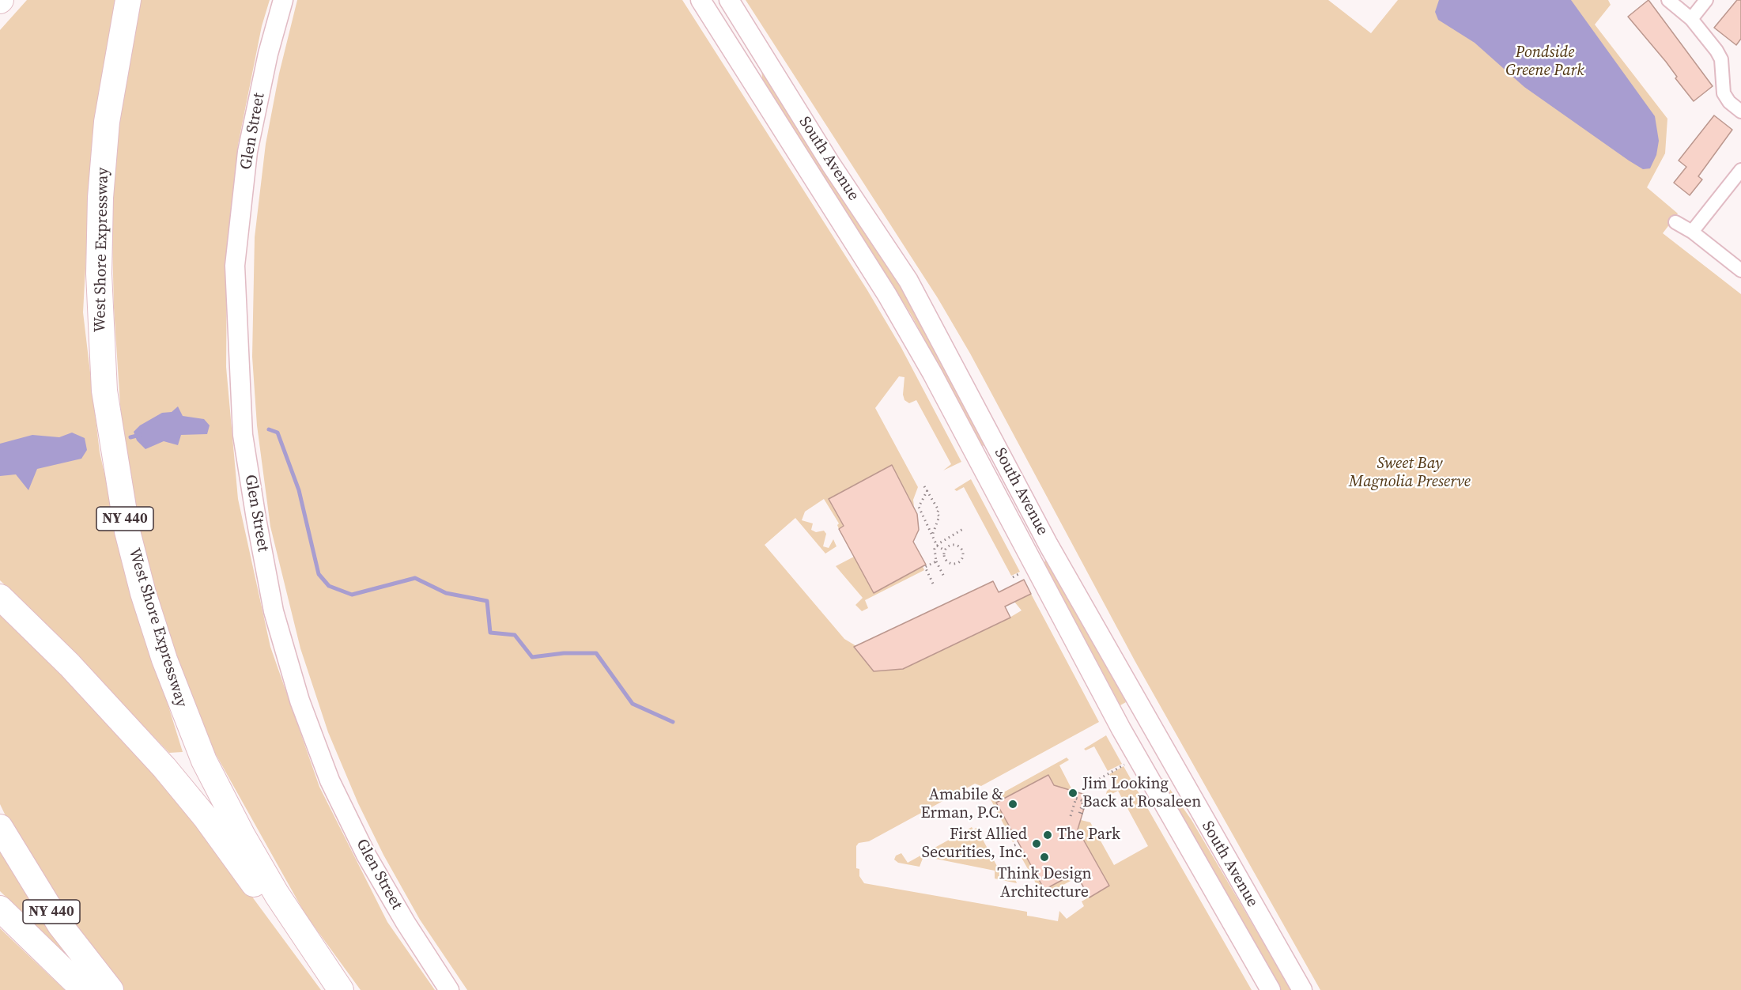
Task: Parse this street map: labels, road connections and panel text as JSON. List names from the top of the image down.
{
  "streets": {
    "highway": ["West Shore Expressway", "NY 440"],
    "street": ["Glen Street", "South Avenue"]
  },
  "parks": ["Pondside Greene Park", "Sweet Bay Magnolia Preserve"],
  "places": [
    "Jim Looking Back at Rosaleen",
    "Amabile & Erman, P.C.",
    "The Park",
    "First Allied Securities, Inc.",
    "Think Design Architecture"
  ]
}
